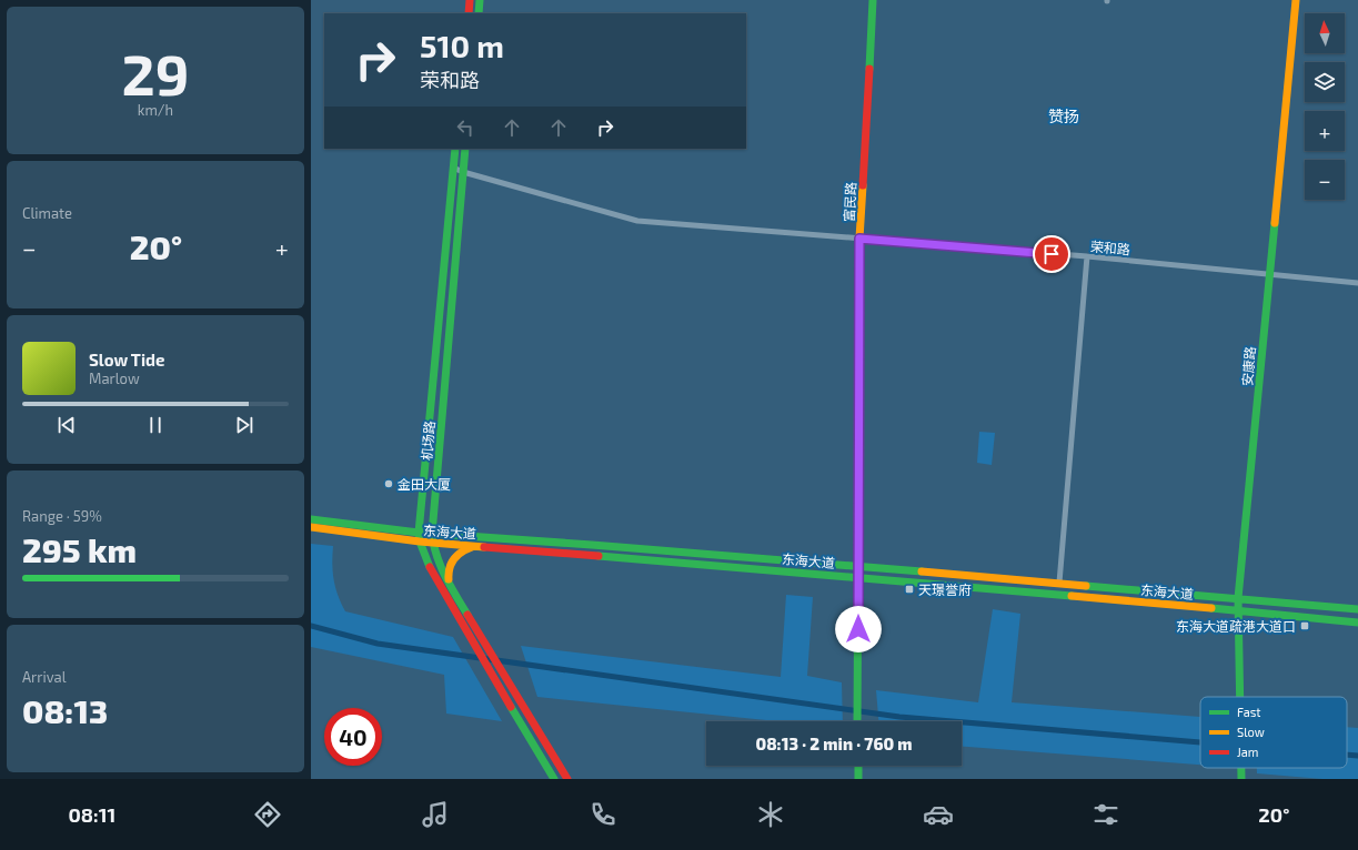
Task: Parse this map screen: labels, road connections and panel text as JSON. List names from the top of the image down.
{
  "streets": {
    "main road": [
      "富民路",
      "安康路",
      "机场路",
      "东海大道"
    ],
    "street": ["荣和路"]
  },
  "crossings": [
    ["富民路", "荣和路"],
    ["富民路", "东海大道"],
    ["荣和路", "安康路"],
    ["荣和路", "机场路"],
    ["安康路", "东海大道"],
    ["机场路", "东海大道"]
  ],
  "districts": ["赞扬"],
  "places": {
    "other": ["金田大厦"],
    "transit": ["天璟誉府", "东海大道疏港大道口"]
  },
  "legend": ["Fast", "Slow", "Jam"],
  "north": "top",
  "page": {
    "tile": [
      ["29", "km/h"],
      "Climate",
      ["Range · 59%", "295 km"],
      ["Arrival", "08:13"]
    ],
    "map_buttons": ["+", "−"],
    "turn": ["510 m", "荣和路"],
    "heat": ["−", "20°", "+"],
    "song": ["Slow Tide", "Marlow"],
    "limit": "40",
    "trip": "08:13 · 2 min · 760 m",
    "tabs": ["08:11", "20°"]
  }
}
